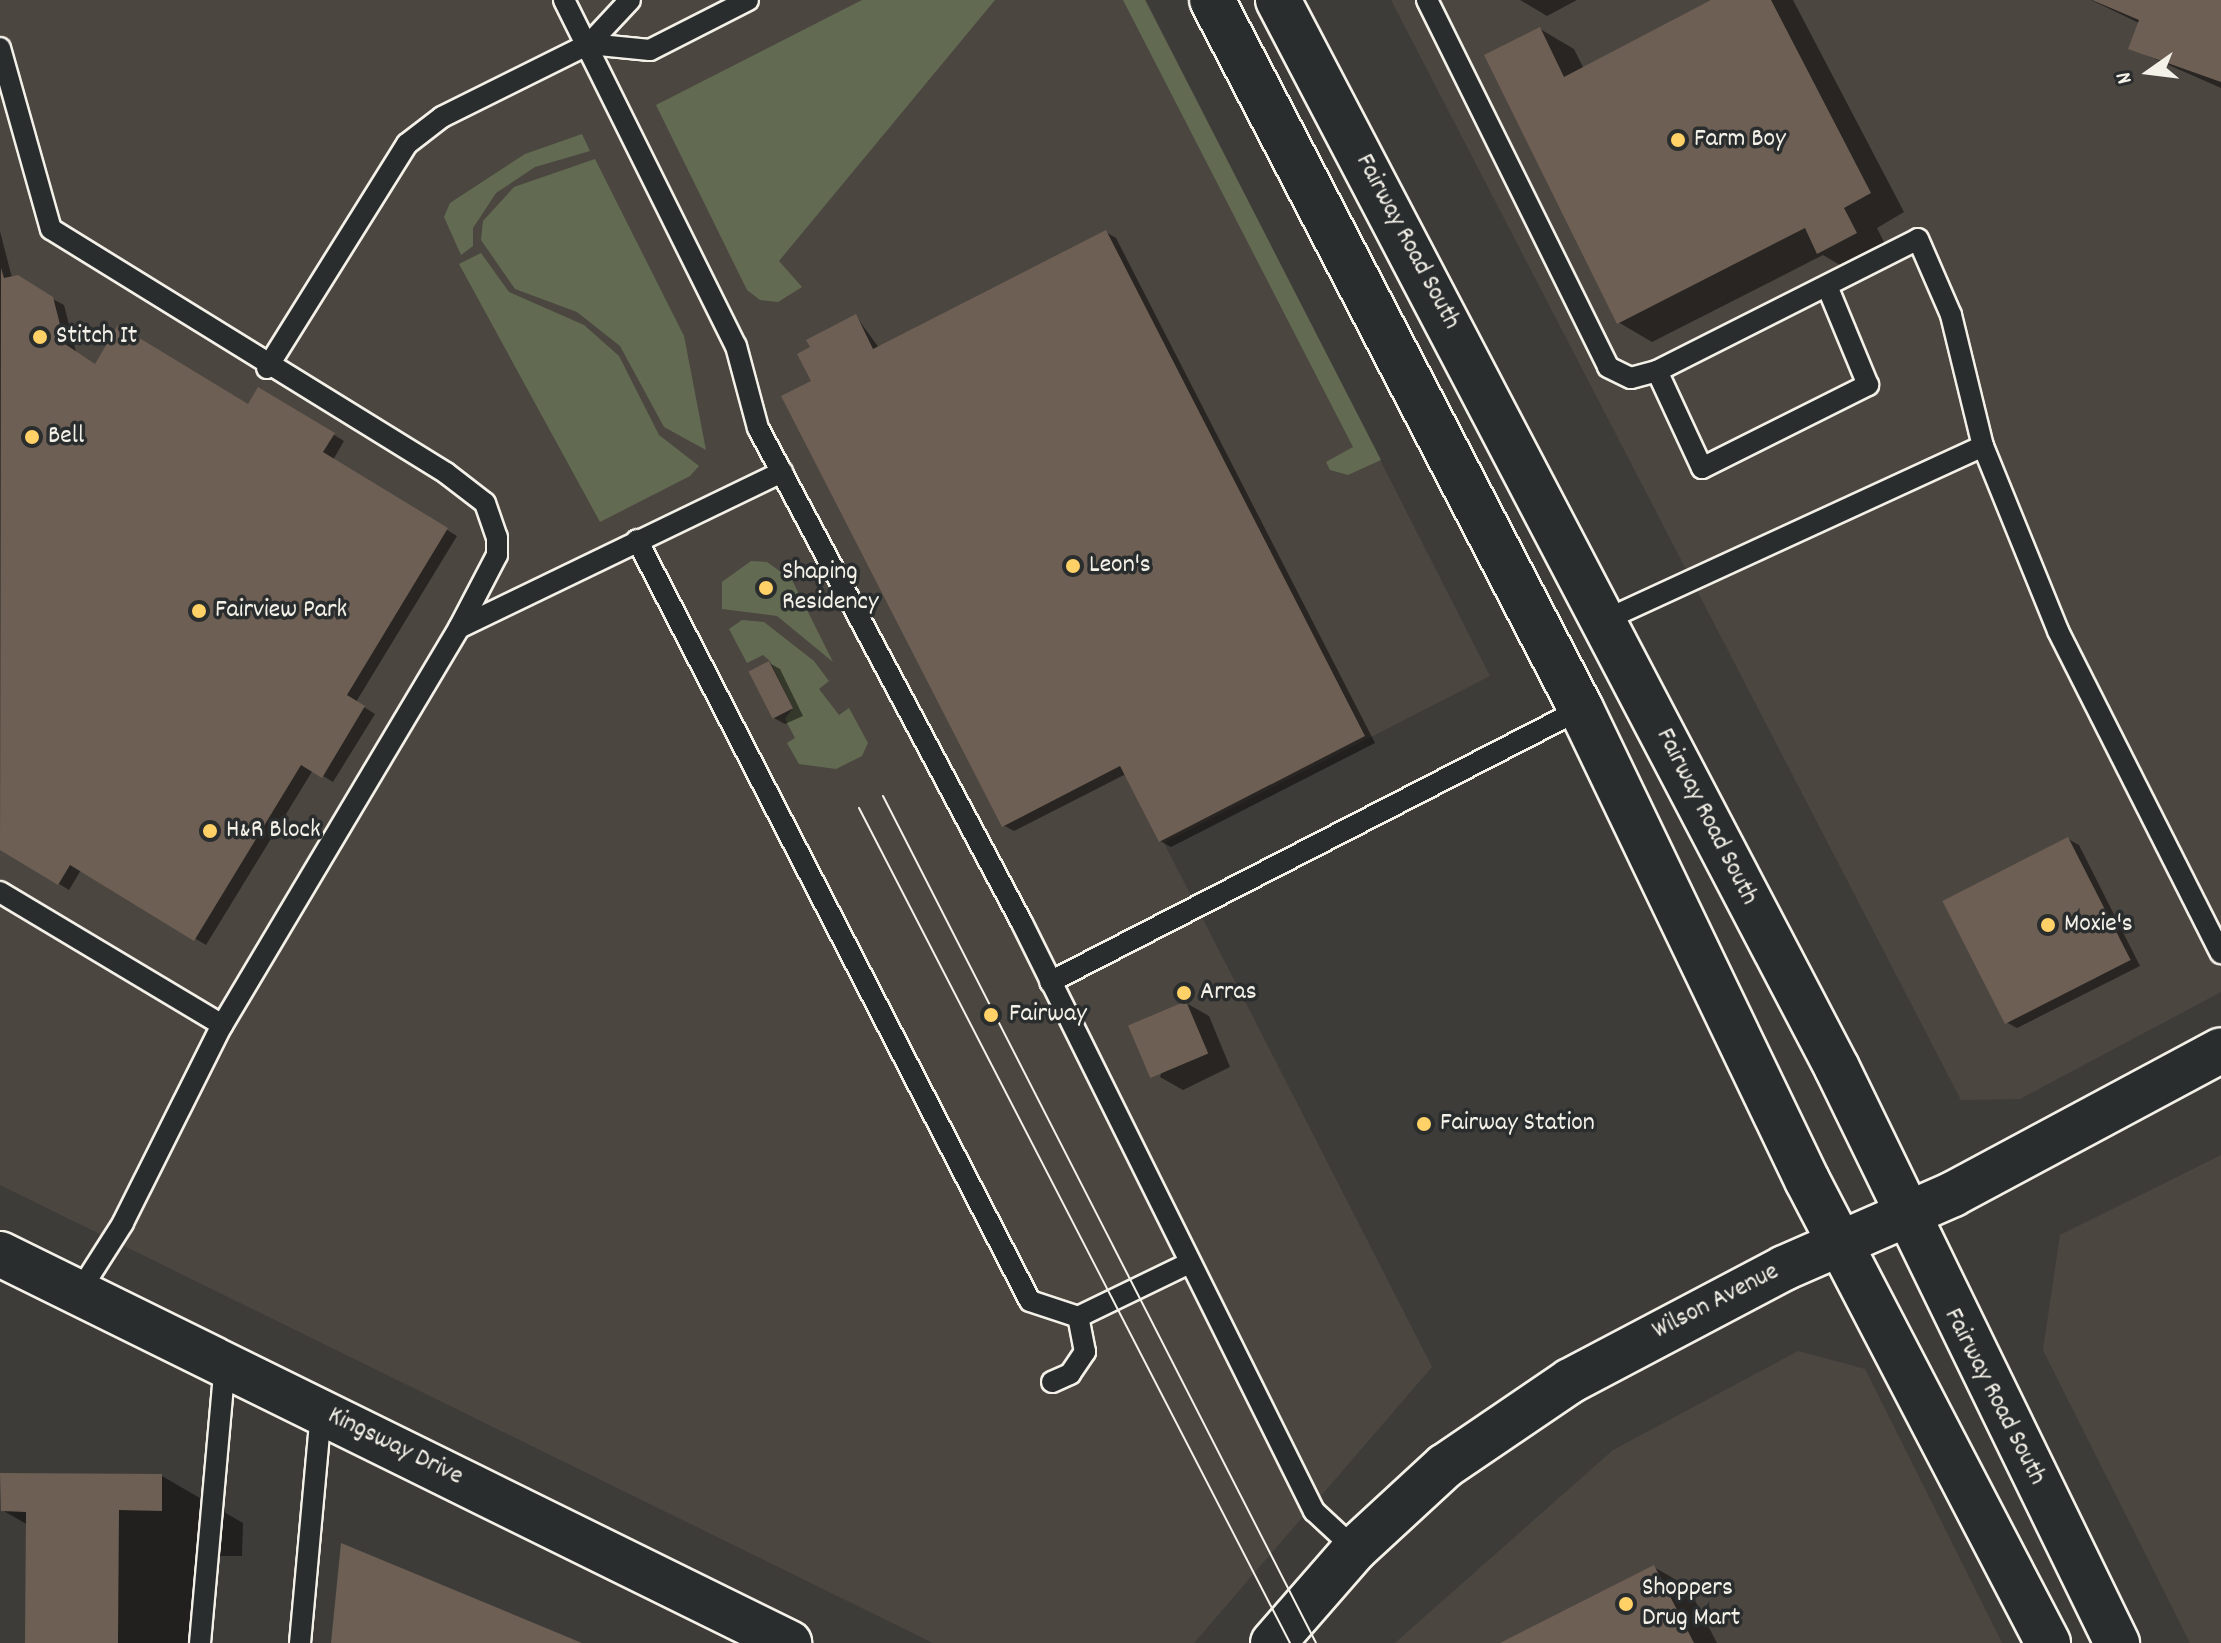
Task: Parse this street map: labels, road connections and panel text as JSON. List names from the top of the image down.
{
  "streets": {
    "main road": ["Fairway Road South", "Wilson Avenue", "Kingsway Drive"]
  },
  "crossings": [
    ["Fairway Road South", "Wilson Avenue"]
  ],
  "places": [
    "Farm Boy",
    "Stitch It",
    "Bell",
    "Leon's",
    "Shaping Residency",
    "Fairview Park",
    "H&R Block",
    "Moxie's",
    "Arras",
    "Fairway",
    "Fairway Station",
    "Shoppers Drug Mart"
  ],
  "north": "left"
}
